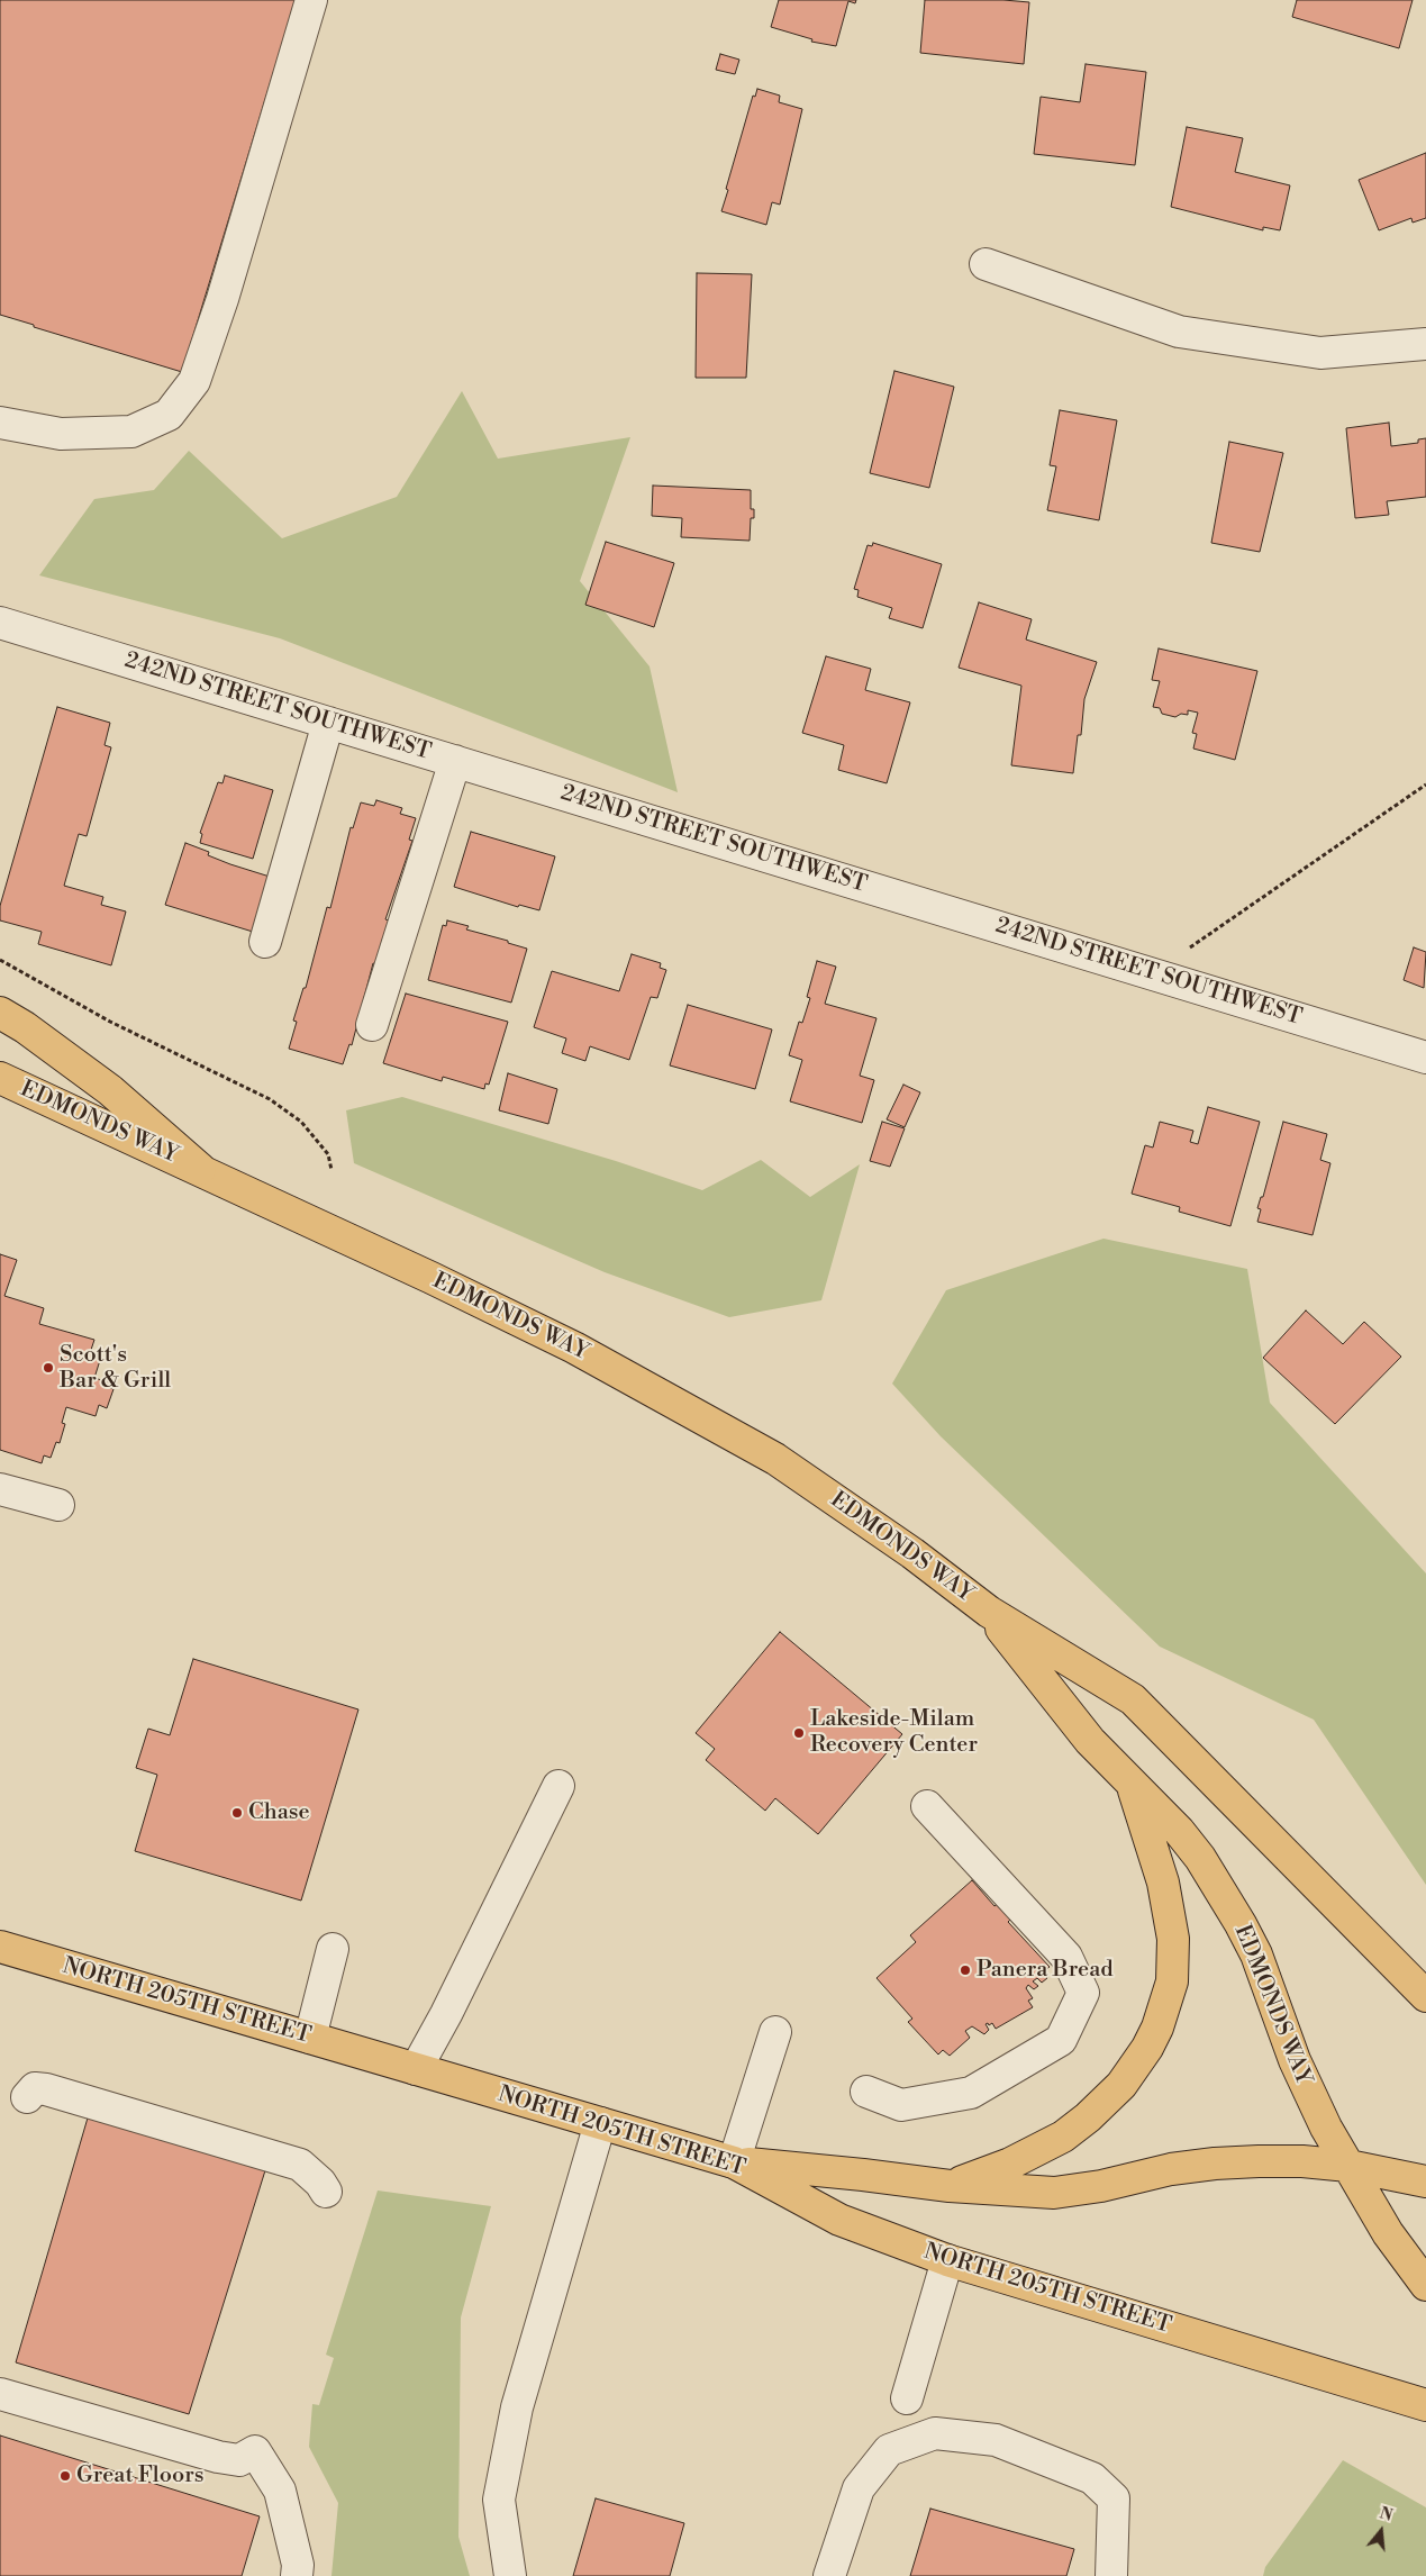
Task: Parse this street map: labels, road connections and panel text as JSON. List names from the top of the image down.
{
  "streets": {
    "main road": ["EDMONDS WAY", "NORTH 205TH STREET"],
    "street": ["242ND STREET SOUTHWEST"]
  },
  "places": [
    "Scott's Bar & Grill",
    "Lakeside-Milam Recovery Center",
    "Chase",
    "Panera Bread",
    "Great Floors"
  ],
  "north": "top"
}
